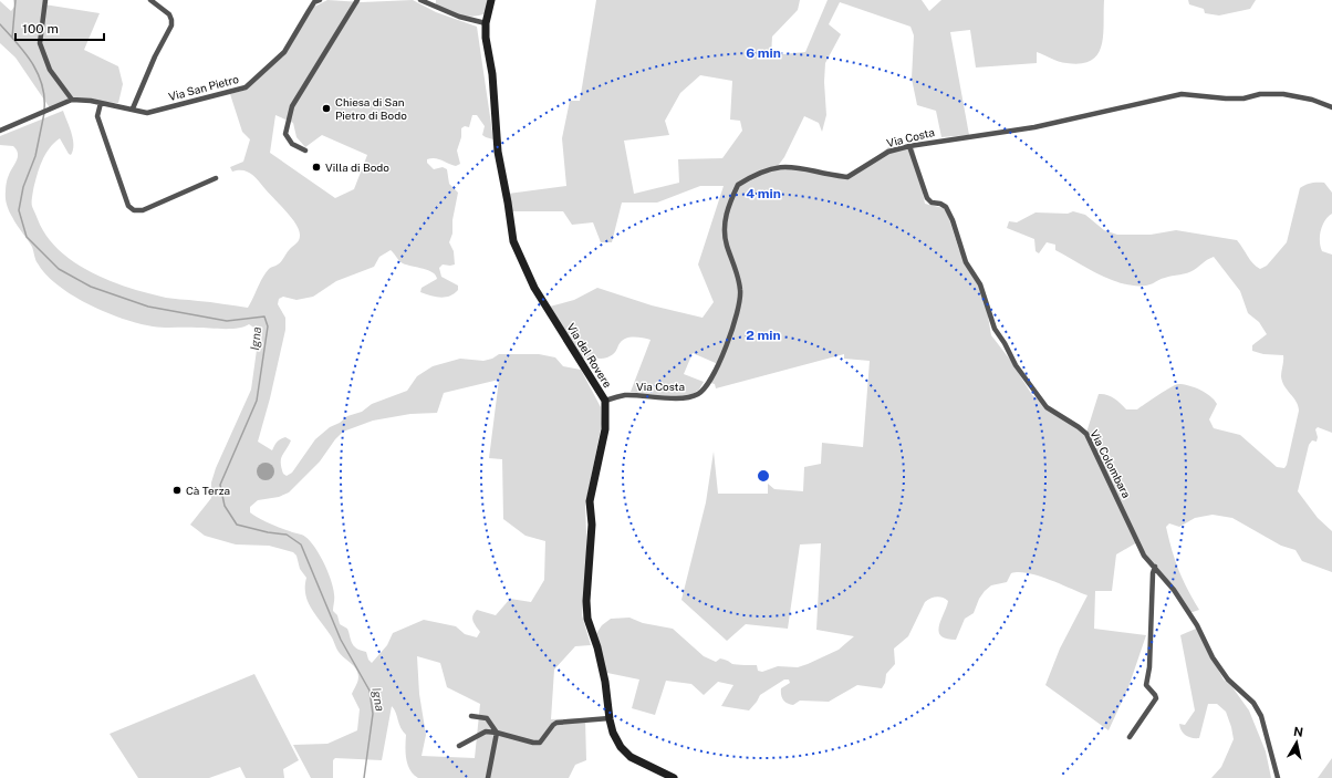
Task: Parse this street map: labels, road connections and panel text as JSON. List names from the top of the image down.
{
  "streets": {
    "street": [
      "Via San Pietro",
      "Via Costa",
      "Via del Rovere",
      "Via Colombara"
    ]
  },
  "crossings": [
    ["Via Costa", "Via del Rovere"],
    ["Via Costa", "Via Colombara"]
  ],
  "water": ["Igna"],
  "places": ["Chiesa di San Pietro di Bodo", "Villa di Bodo", "Cà Terza"],
  "scale_bar": "100 m",
  "north": "top",
  "rings": ["6 min", "4 min", "2 min"]
}
